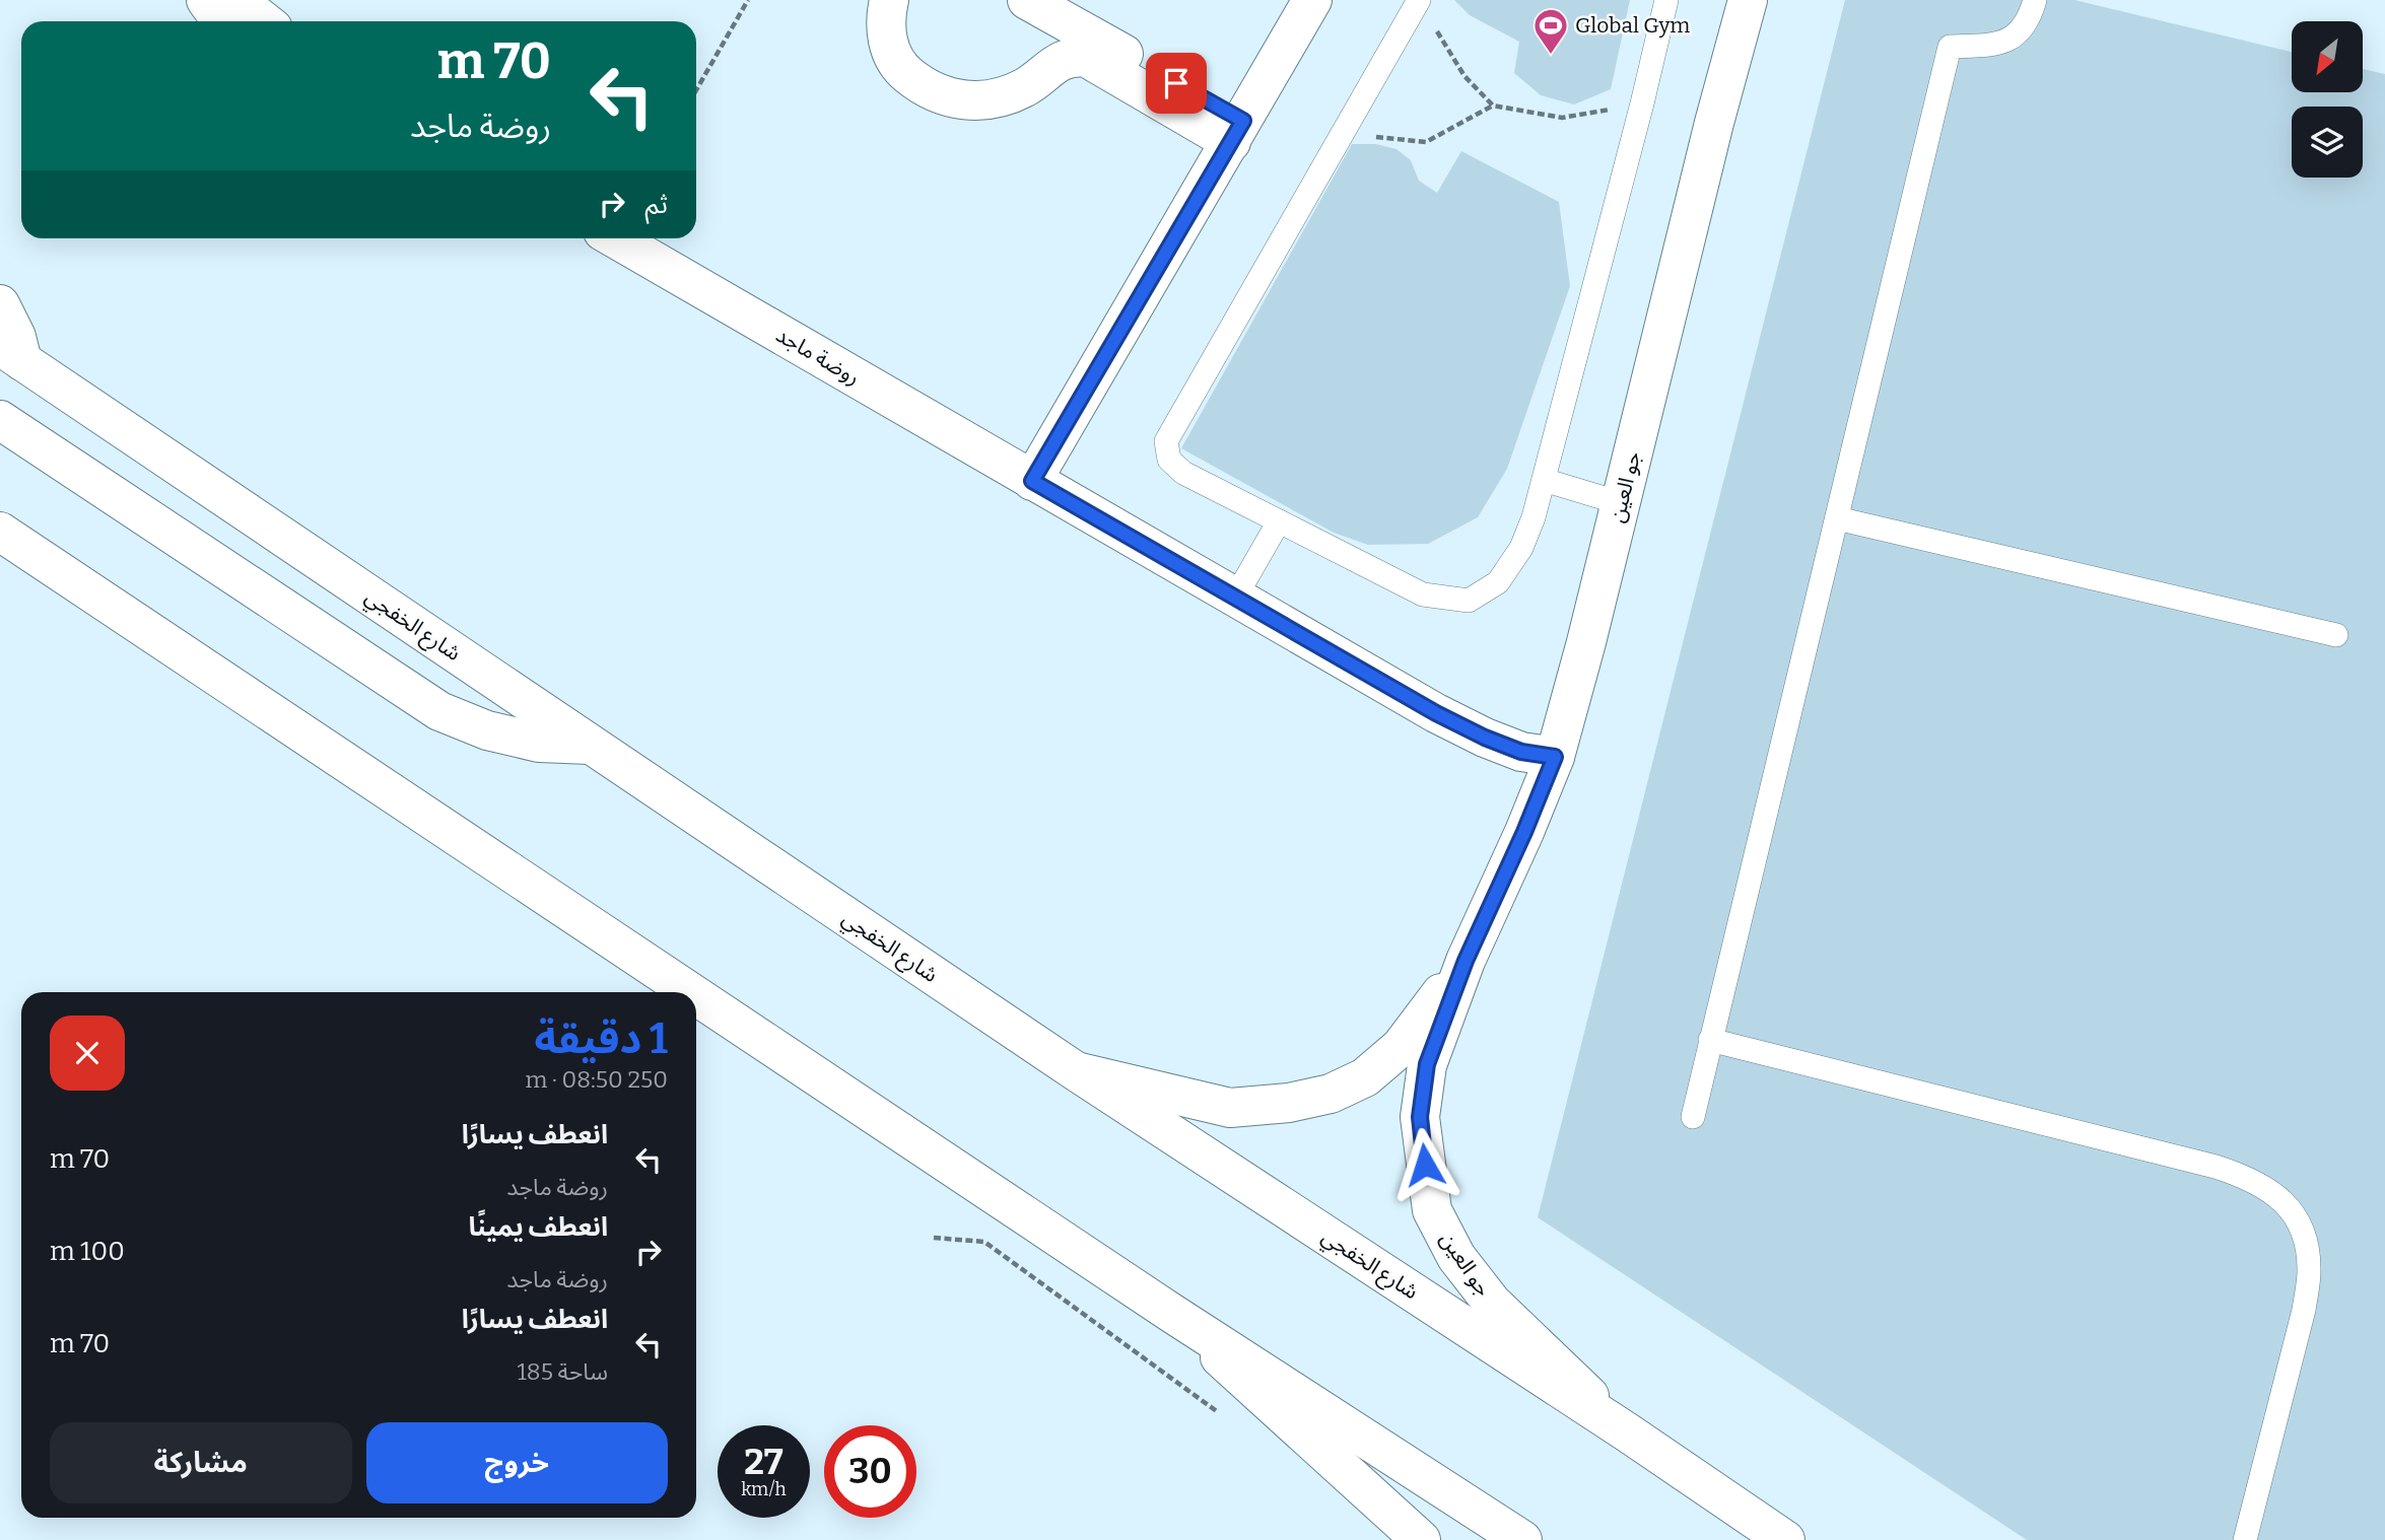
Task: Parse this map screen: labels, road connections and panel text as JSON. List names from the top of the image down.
{
  "streets": {
    "main road": ["روضة ماجد", "جو العين", "شارع الخفجي"]
  },
  "crossings": [
    ["روضة ماجد", "جو العين"],
    ["جو العين", "شارع الخفجي"]
  ],
  "places": {
    "sports": ["Global Gym"]
  },
  "north": "bottom left",
  "page": {
    "turn": ["70 m", "روضة ماجد"],
    "then": "ثم",
    "heading": ["1 دقيقة", "250 m · 08:50"],
    "list": [
      {
        "name": "انعطف يسارًا",
        "note": "روضة ماجد",
        "value": "70 m"
      },
      {
        "name": "انعطف يمينًا",
        "note": "روضة ماجد",
        "value": "100 m"
      },
      {
        "name": "انعطف يسارًا",
        "note": "ساحة 185",
        "value": "70 m"
      }
    ],
    "buttons": ["خروج", "مشاركة"],
    "speed": "27 km/h",
    "limit": "30"
  }
}
